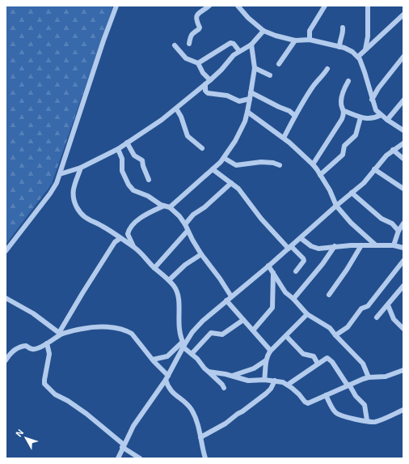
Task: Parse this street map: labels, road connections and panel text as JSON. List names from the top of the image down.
{
  "north": "top left"
}
